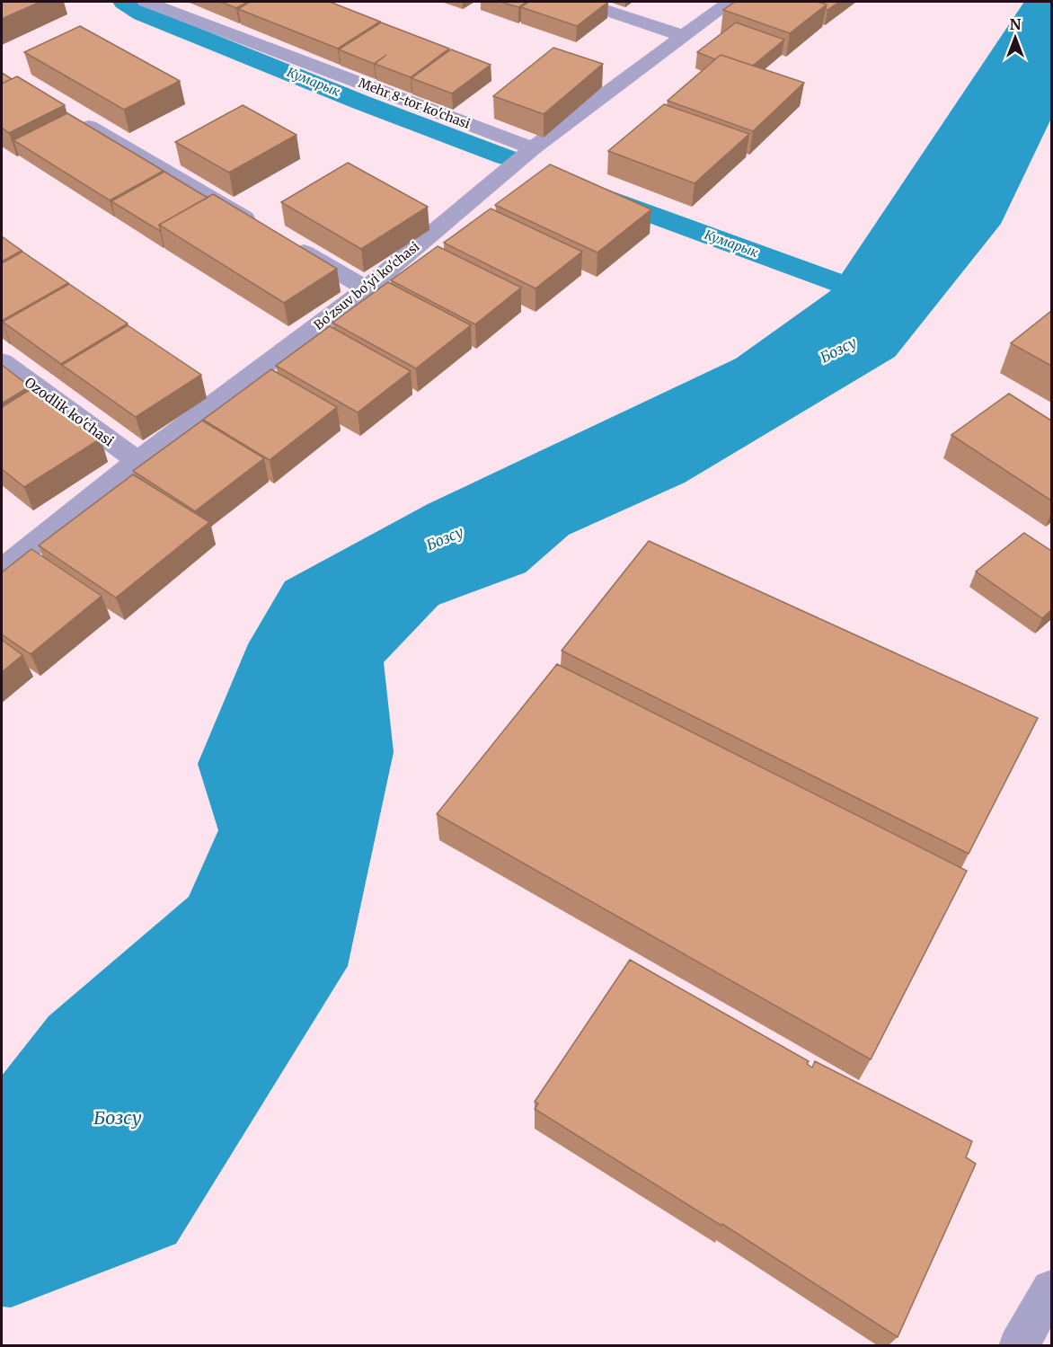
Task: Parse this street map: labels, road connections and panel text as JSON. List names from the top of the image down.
{
  "streets": {
    "street": ["Mehr 8-tor ko'chasi", "Bo'zsuv bo'yi ko'chasi", "Ozodlik ko'chasi"]
  },
  "crossings": [
    ["Mehr 8-tor ko'chasi", "Bo'zsuv bo'yi ko'chasi"],
    ["Bo'zsuv bo'yi ko'chasi", "Ozodlik ko'chasi"]
  ],
  "water": ["Кумарык", "Бозсу"],
  "north": "top"
}
